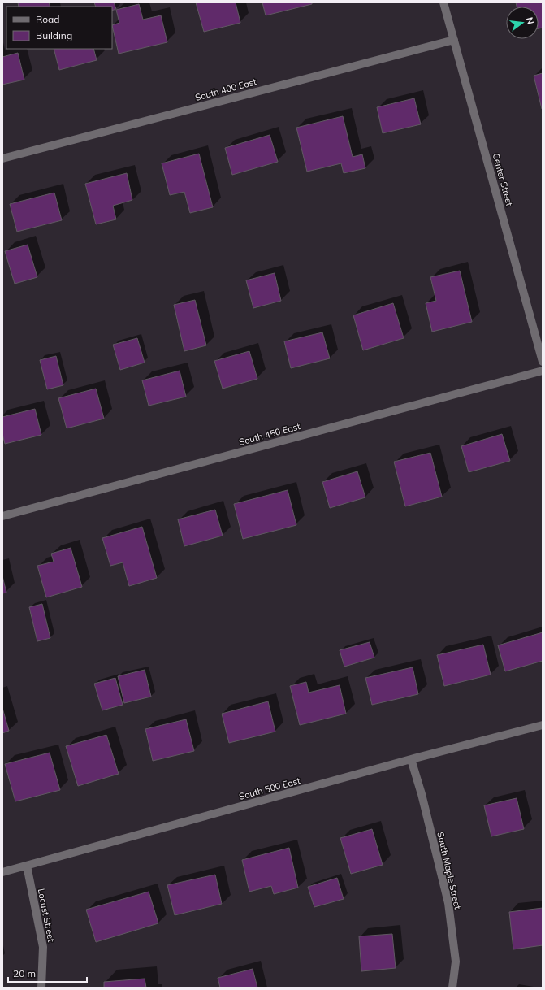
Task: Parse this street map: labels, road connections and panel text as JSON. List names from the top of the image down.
{
  "streets": {
    "street": [
      "South 400 East",
      "Center Street",
      "South 450 East",
      "South 500 East",
      "South Maple Street",
      "Locust Street"
    ]
  },
  "crossings": [
    ["South 400 East", "Center Street"],
    ["South 500 East", "South Maple Street"],
    ["South 500 East", "Locust Street"]
  ],
  "legend": ["Road", "Building"],
  "scale_bar": "20 m",
  "north": "right"
}
